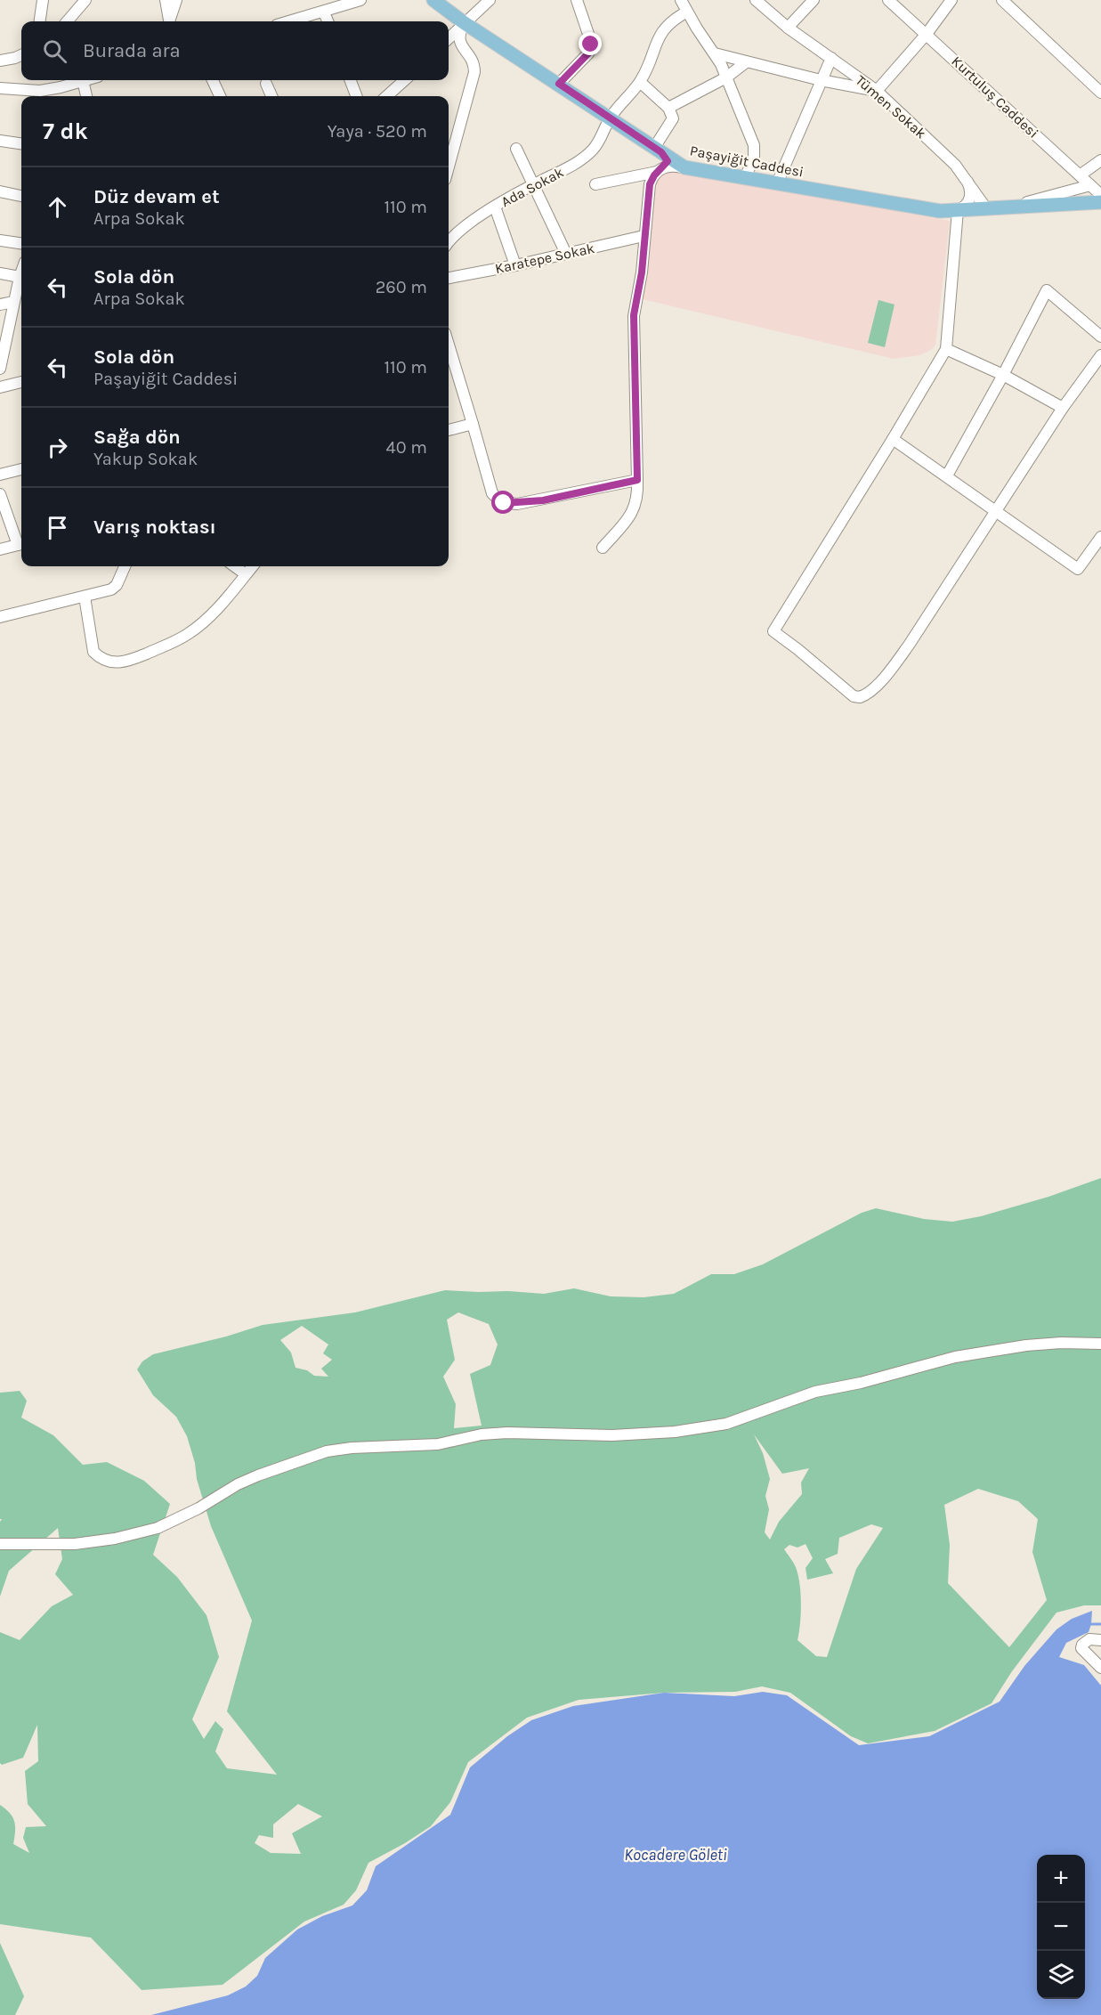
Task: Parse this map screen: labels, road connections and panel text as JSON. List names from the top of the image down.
{
  "streets": {
    "main road": ["Paşayiğit Caddesi"],
    "street": [
      "Kurtuluş Caddesi",
      "Tümen Sokak",
      "Ada Sokak",
      "Karatepe Sokak"
    ]
  },
  "crossings": [
    ["Tümen Sokak", "Paşayiğit Caddesi"],
    ["Paşayiğit Caddesi", "Ada Sokak"]
  ],
  "water": ["Kocadere Göleti"],
  "page": {
    "search": "Burada ara",
    "heading": ["7 dk", "Yaya · 520 m"],
    "list": [
      ["Düz devam et", "Arpa Sokak", "110 m"],
      ["Sola dön", "Arpa Sokak", "260 m"],
      ["Sola dön", "Paşayiğit Caddesi", "110 m"],
      ["Sağa dön", "Yakup Sokak", "40 m"],
      "Varış noktası"
    ],
    "map_buttons": ["+", "−"]
  }
}
